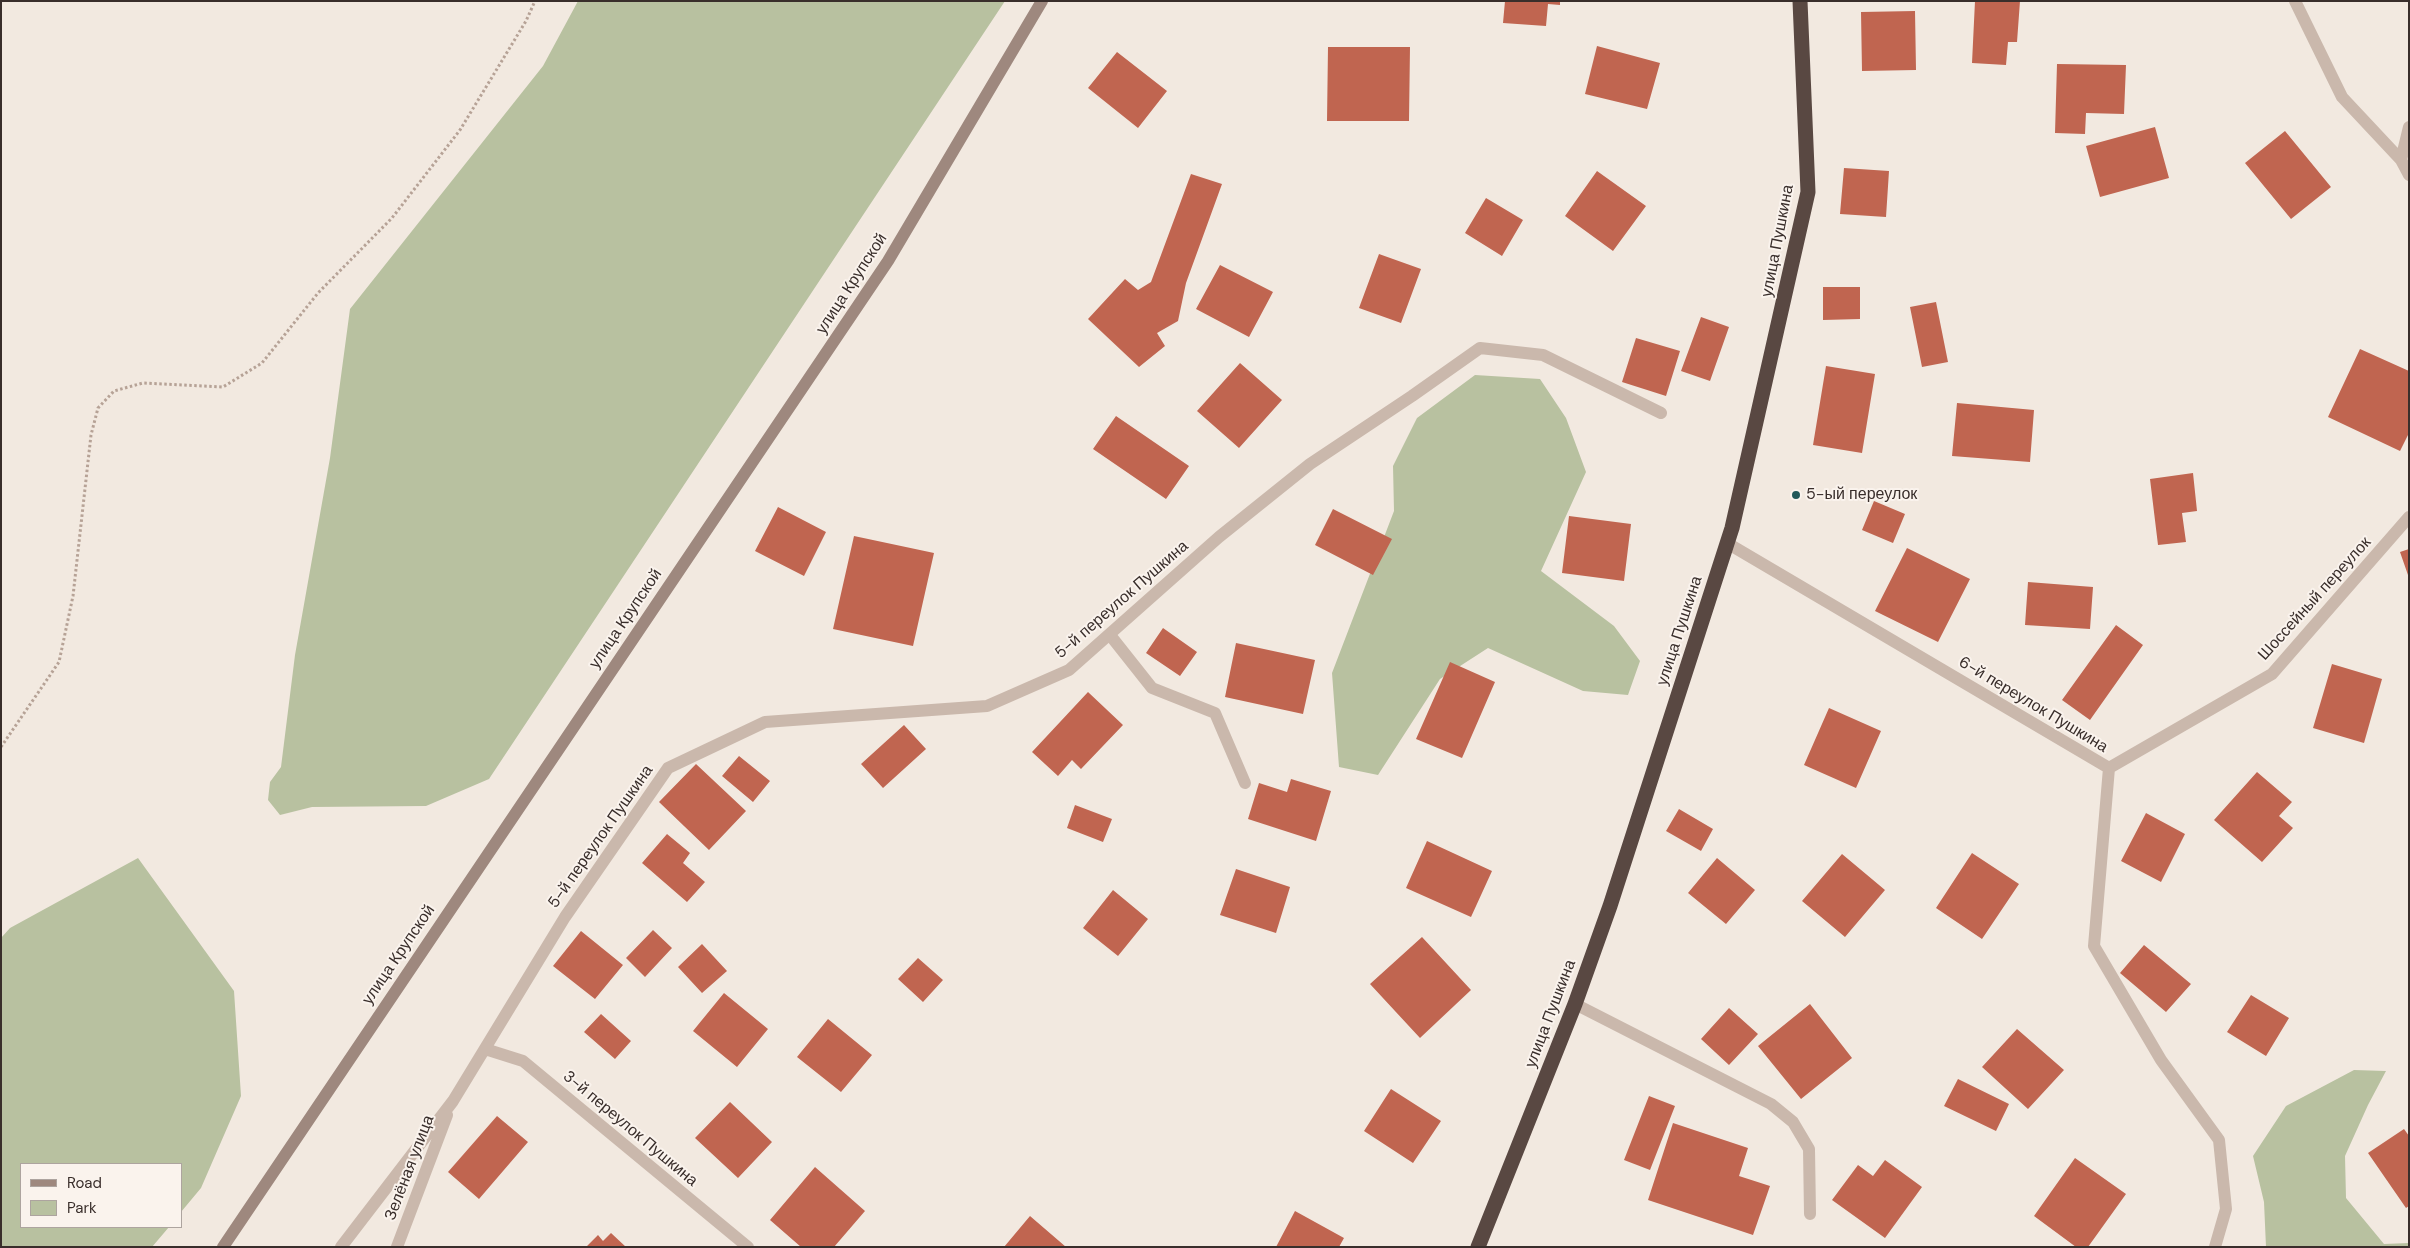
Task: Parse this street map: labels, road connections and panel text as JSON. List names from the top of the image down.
{
  "streets": {
    "highway": ["улица Пушкина"],
    "street": [
      "улица Крупской",
      "Шоссейный переулок",
      "5-й переулок Пушкина",
      "6-й переулок Пушкина",
      "3-й переулок Пушкина",
      "Зелёная улица"
    ]
  },
  "crossings": [
    ["улица Пушкина", "6-й переулок Пушкина"],
    ["Шоссейный переулок", "6-й переулок Пушкина"],
    ["5-й переулок Пушкина", "3-й переулок Пушкина"],
    ["5-й переулок Пушкина", "Зелёная улица"]
  ],
  "places": ["5-ый переулок"],
  "legend": ["Road", "Park"]
}
